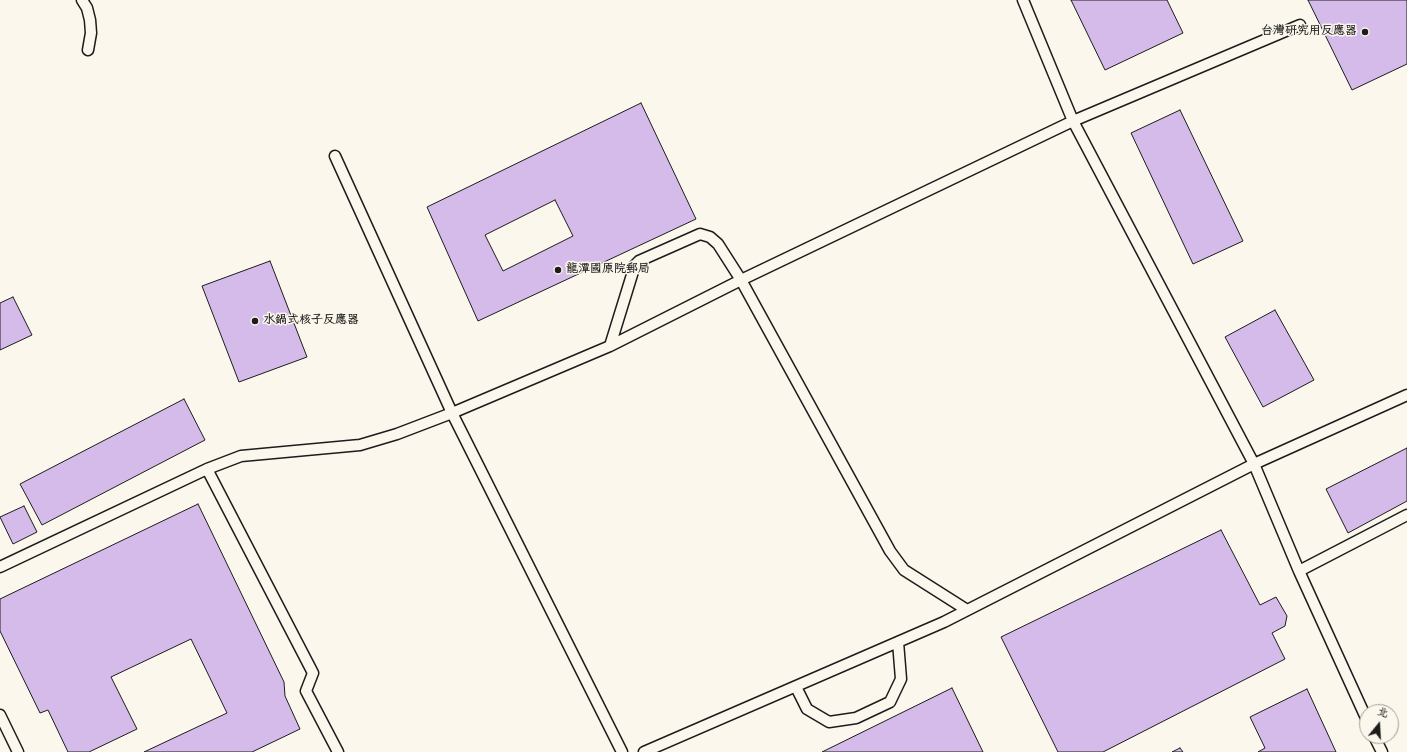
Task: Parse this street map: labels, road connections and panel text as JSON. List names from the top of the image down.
{
  "places": ["台灣研究用反應器", "龍潭國原院郵局", "水鍋式核子反應器"],
  "north": "top"
}
